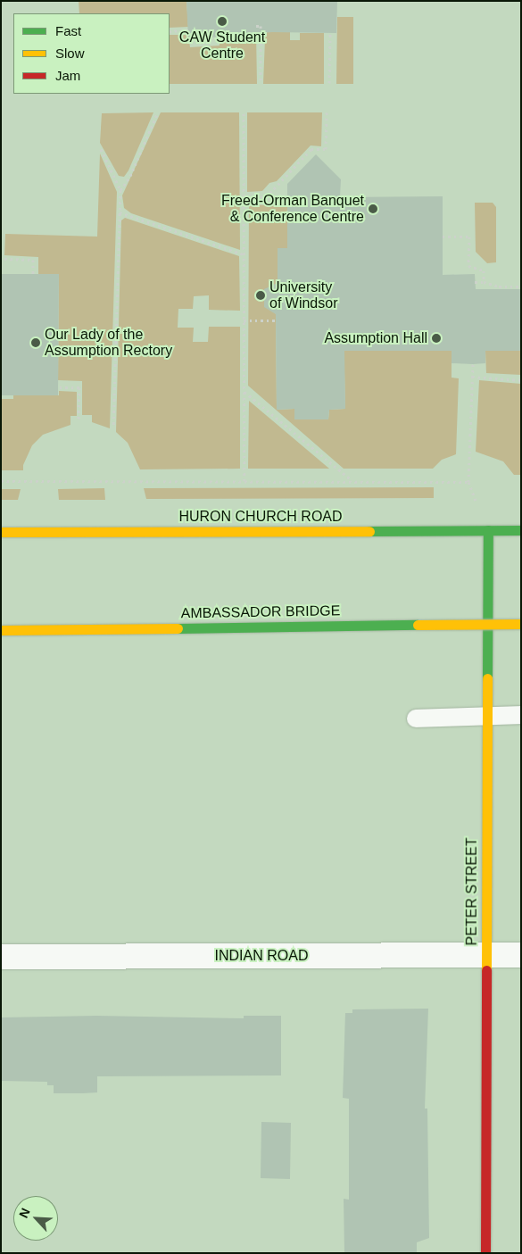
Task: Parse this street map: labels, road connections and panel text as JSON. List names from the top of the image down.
{
  "streets": {
    "main road": ["HURON CHURCH ROAD", "AMBASSADOR BRIDGE", "PETER STREET"],
    "street": ["INDIAN ROAD"]
  },
  "crossings": [
    ["HURON CHURCH ROAD", "PETER STREET"],
    ["PETER STREET", "INDIAN ROAD"]
  ],
  "places": [
    "CAW Student Centre",
    "Freed-Orman Banquet & Conference Centre",
    "University of Windsor",
    "Assumption Hall",
    "Our Lady of the Assumption Rectory"
  ],
  "legend": ["Fast", "Slow", "Jam"],
  "north": "top left"
}
